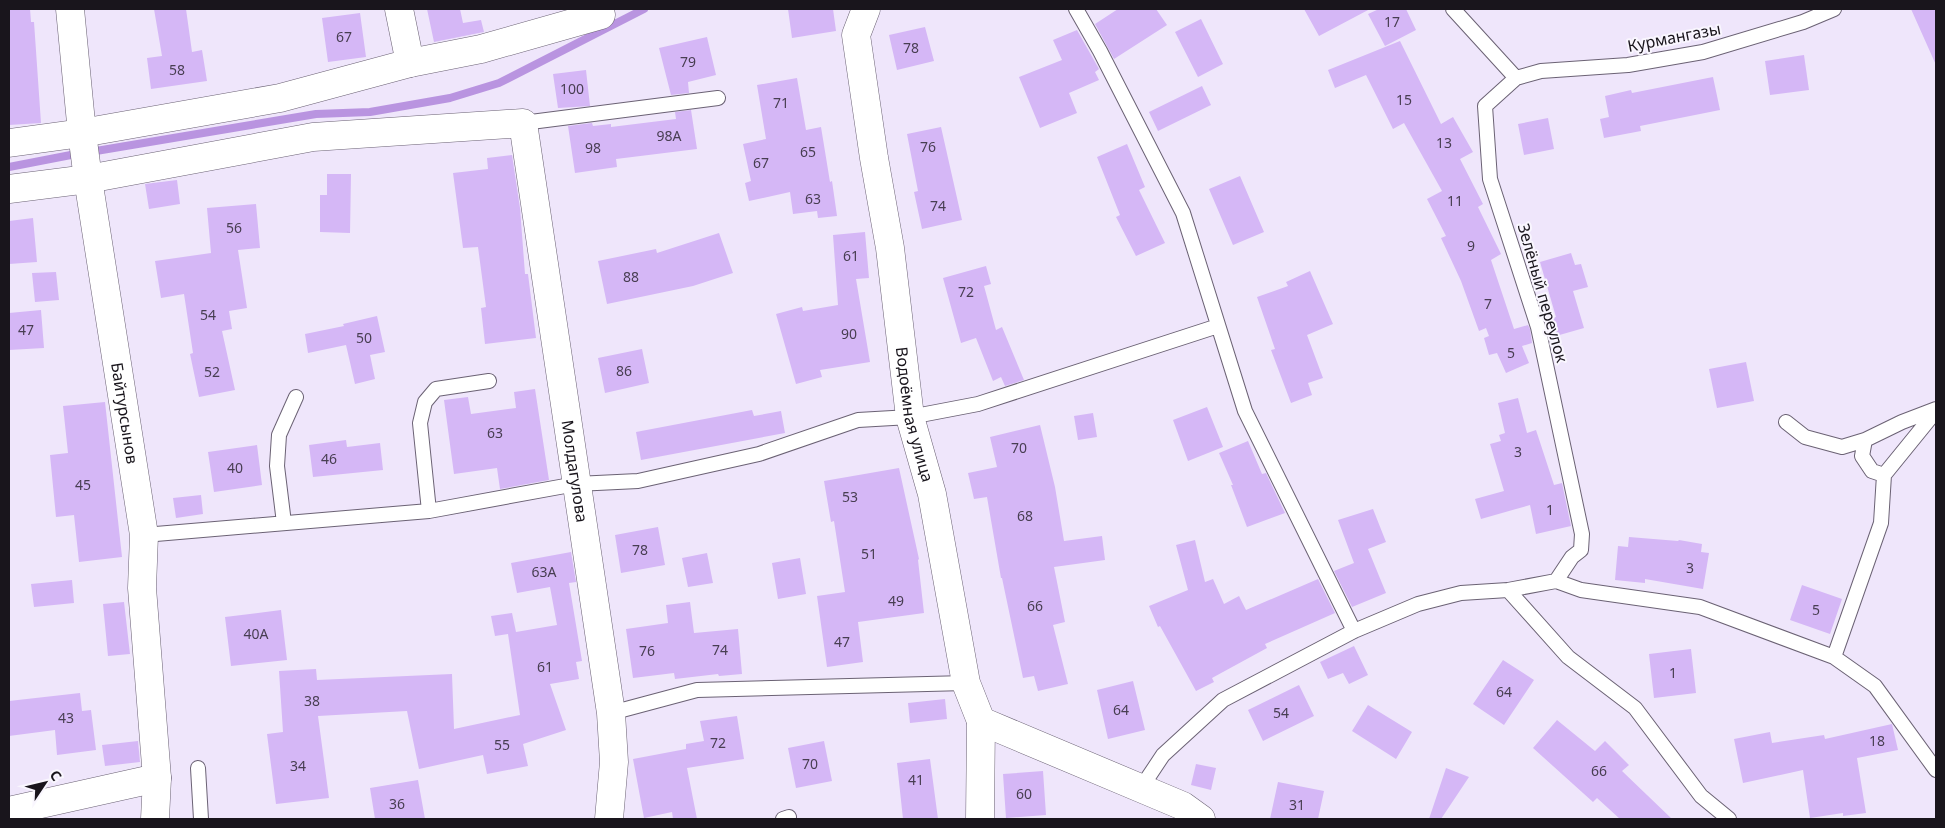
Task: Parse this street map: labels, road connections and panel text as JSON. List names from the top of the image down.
{
  "streets": {
    "street": ["Байтурсынов", "Водоёмная улица", "Молдагулова"],
    "lane": ["Курмангазы", "Зелёный переулок"]
  },
  "crossings": [
    ["Курмангазы", "Зелёный переулок"]
  ],
  "house_numbers": [
    "17",
    "67",
    "78",
    "79",
    "58",
    "100",
    "15",
    "71",
    "98А",
    "13",
    "76",
    "98",
    "65",
    "67",
    "63",
    "11",
    "74",
    "56",
    "9",
    "61",
    "88",
    "72",
    "7",
    "54",
    "47",
    "90",
    "50",
    "5",
    "86",
    "52",
    "63",
    "70",
    "3",
    "46",
    "40",
    "45",
    "53",
    "1",
    "68",
    "78",
    "51",
    "3",
    "63А",
    "49",
    "66",
    "5",
    "40А",
    "47",
    "74",
    "76",
    "61",
    "1",
    "64",
    "38",
    "64",
    "54",
    "43",
    "18",
    "72",
    "55",
    "70",
    "34",
    "66",
    "41",
    "60",
    "36",
    "31"
  ],
  "north": "top right"
}
